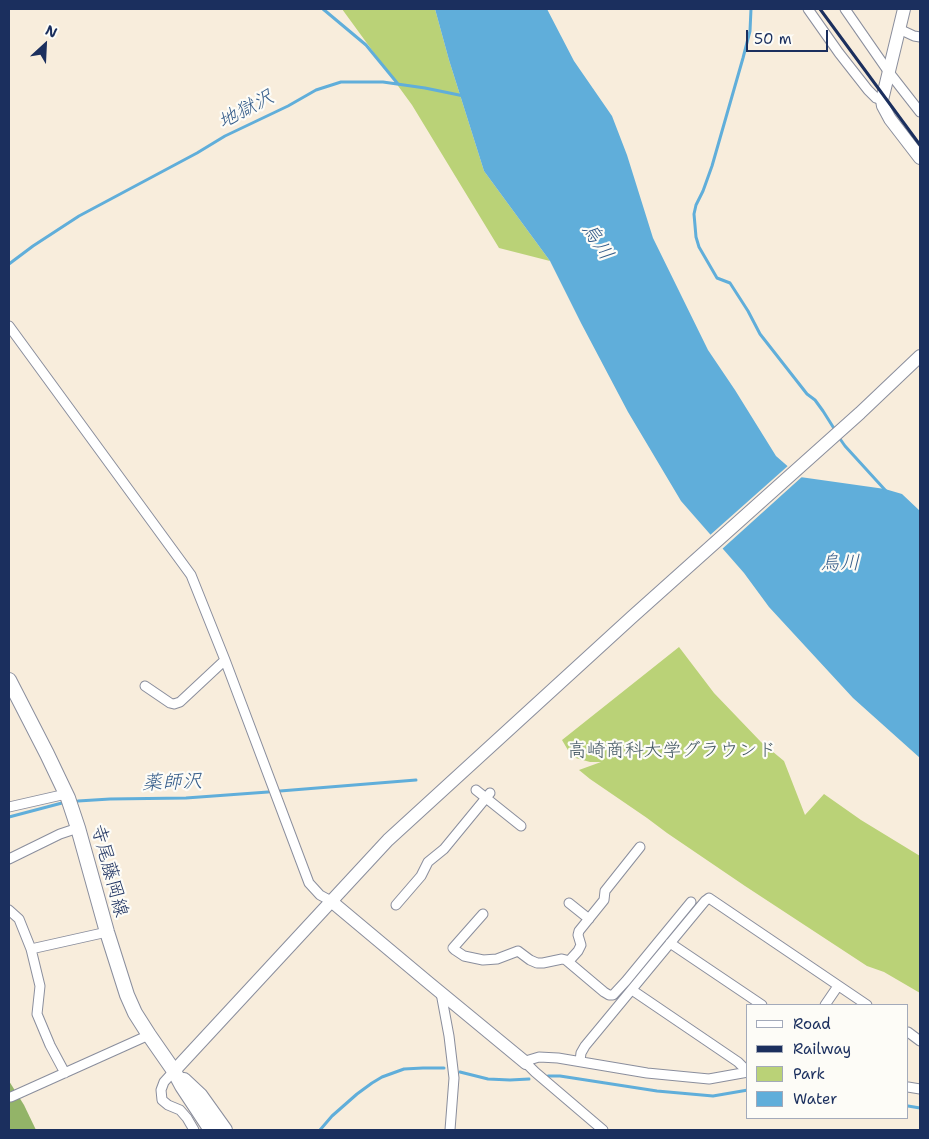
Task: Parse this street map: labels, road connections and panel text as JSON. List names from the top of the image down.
{
  "streets": {
    "main road": ["寺尾藤岡線"]
  },
  "water": ["地獄沢", "烏川", "薬師沢"],
  "parks": ["高崎商科大学グラウンド"],
  "legend": [
    "Road",
    "Railway",
    "Park",
    "Water"
  ],
  "scale_bar": "50 m",
  "north": "top right"
}
